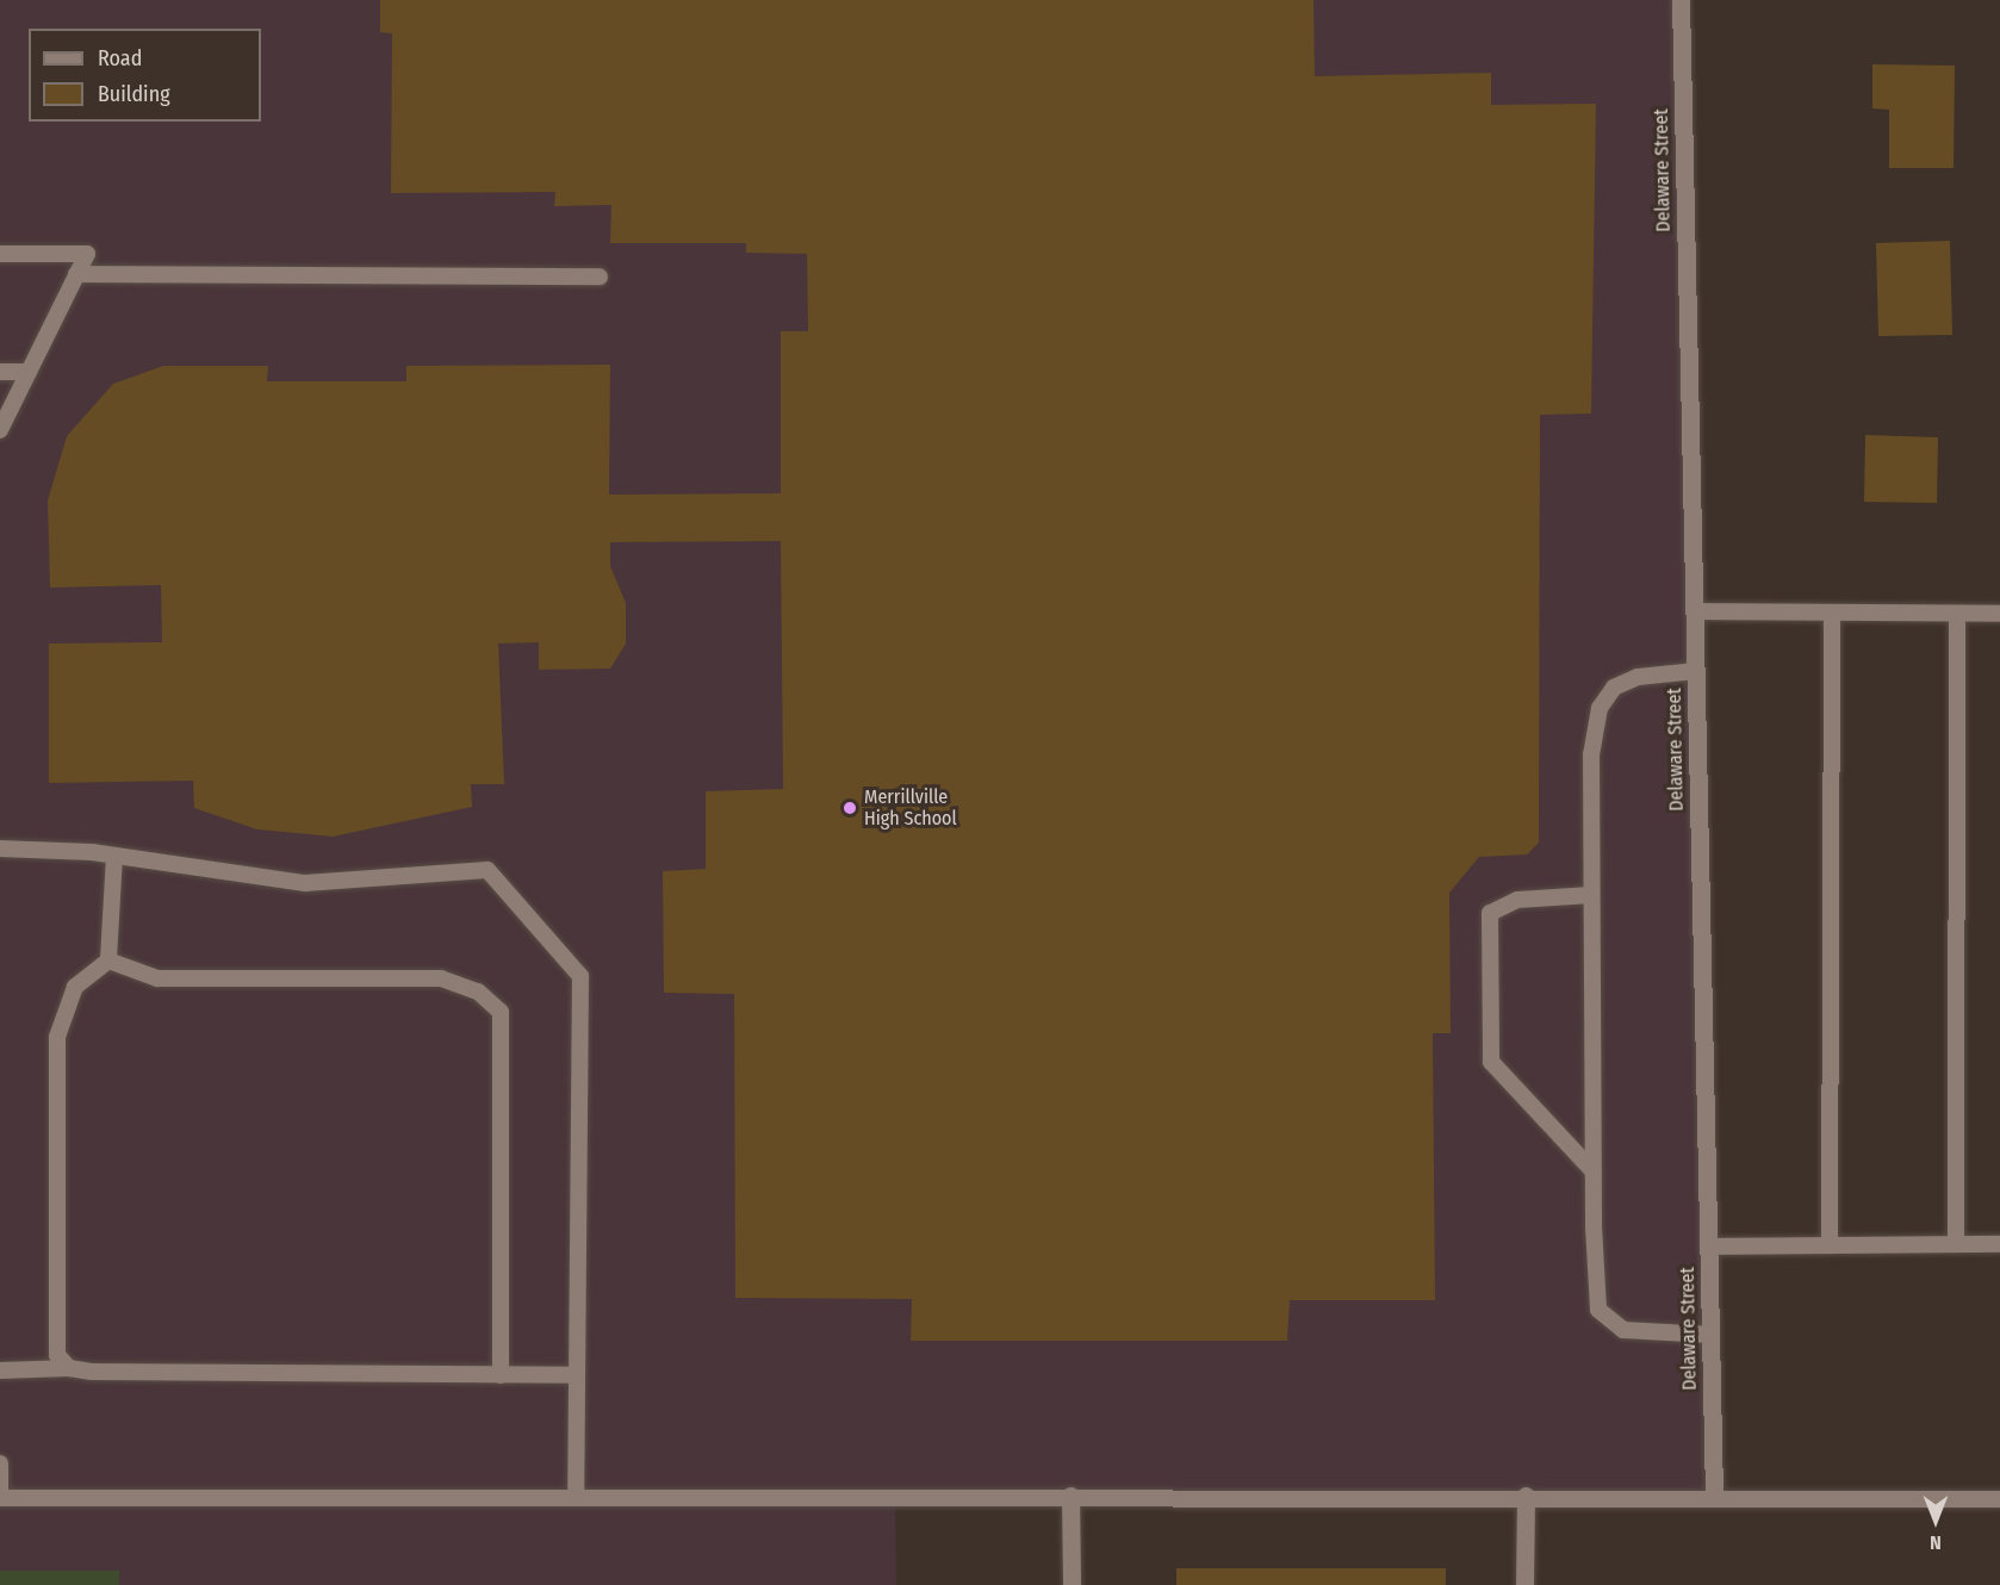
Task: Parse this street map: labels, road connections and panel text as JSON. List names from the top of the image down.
{
  "streets": {
    "street": ["Delaware Street"]
  },
  "places": ["Merrillville High School"],
  "legend": ["Road", "Building"],
  "north": "bottom"
}
